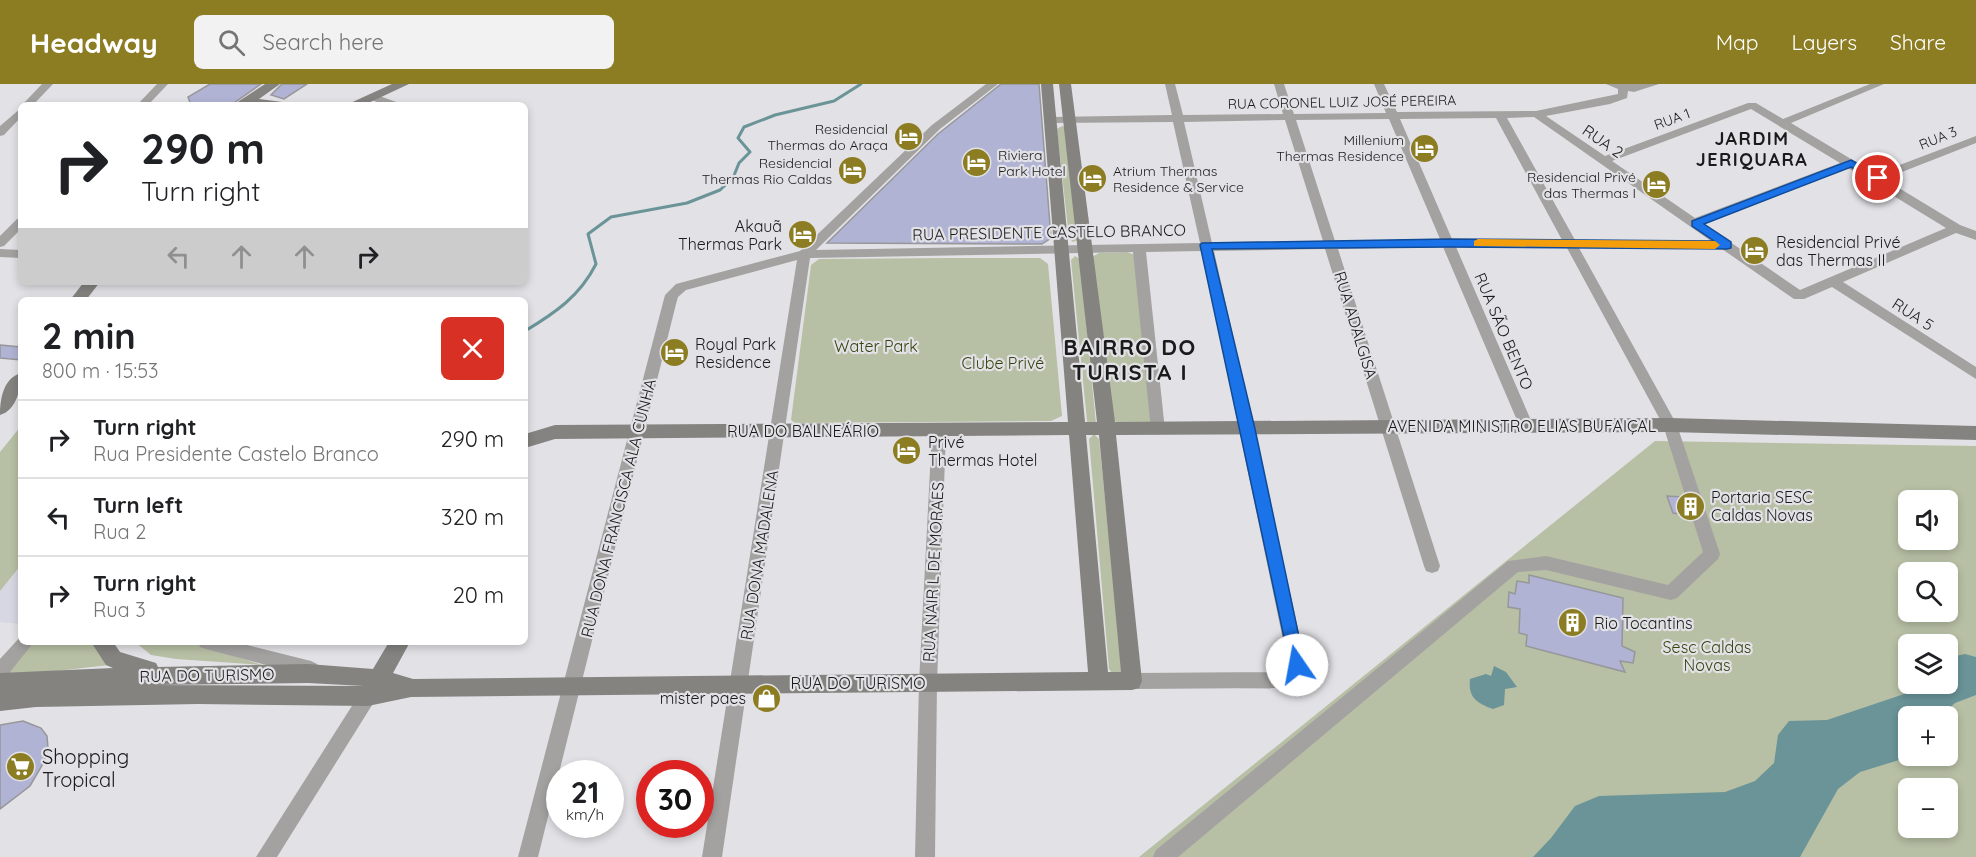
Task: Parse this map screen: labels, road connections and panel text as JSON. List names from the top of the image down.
{
  "streets": {
    "main road": ["AVENIDA MINISTRO ELIAS BUFAIÇAL", "RUA DO BALNEÁRIO", "RUA DO TURISMO"],
    "street": [
      "RUA CORONEL LUIZ JOSÉ PEREIRA",
      "RUA 1",
      "RUA 3",
      "RUA 2",
      "RUA PRESIDENTE CASTELO BRANCO",
      "RUA 5",
      "RUA ADALGISA",
      "RUA SÃO BENTO",
      "RUA DONA FRANCISCA ALA CUNHA",
      "RUA DONA MADALENA",
      "RUA NAIR L DE MORAES"
    ]
  },
  "crossings": [
    ["RUA CORONEL LUIZ JOSÉ PEREIRA", "RUA 2"],
    ["RUA CORONEL LUIZ JOSÉ PEREIRA", "RUA ADALGISA"],
    ["RUA CORONEL LUIZ JOSÉ PEREIRA", "RUA SÃO BENTO"],
    ["RUA 1", "RUA 2"],
    ["RUA 2", "RUA PRESIDENTE CASTELO BRANCO"],
    ["RUA 2", "RUA 5"],
    ["RUA PRESIDENTE CASTELO BRANCO", "RUA ADALGISA"],
    ["RUA PRESIDENTE CASTELO BRANCO", "RUA SÃO BENTO"],
    ["RUA PRESIDENTE CASTELO BRANCO", "RUA DONA FRANCISCA ALA CUNHA"],
    ["RUA PRESIDENTE CASTELO BRANCO", "RUA DONA MADALENA"],
    ["RUA ADALGISA", "AVENIDA MINISTRO ELIAS BUFAIÇAL"],
    ["RUA SÃO BENTO", "AVENIDA MINISTRO ELIAS BUFAIÇAL"],
    ["AVENIDA MINISTRO ELIAS BUFAIÇAL", "RUA DO BALNEÁRIO"],
    ["AVENIDA MINISTRO ELIAS BUFAIÇAL", "RUA DO TURISMO"],
    ["RUA DO BALNEÁRIO", "RUA DONA FRANCISCA ALA CUNHA"],
    ["RUA DO BALNEÁRIO", "RUA DONA MADALENA"],
    ["RUA DO BALNEÁRIO", "RUA NAIR L DE MORAES"],
    ["RUA DONA FRANCISCA ALA CUNHA", "RUA DONA MADALENA"],
    ["RUA DONA FRANCISCA ALA CUNHA", "RUA DO TURISMO"],
    ["RUA DONA MADALENA", "RUA DO TURISMO"],
    ["RUA NAIR L DE MORAES", "RUA DO TURISMO"]
  ],
  "districts": ["JARDIM JERIQUARA", "BAIRRO DO TURISTA I"],
  "parks": ["Water Park", "Clube Privé", "Sesc Caldas Novas"],
  "places": {
    "hotel": [
      "Residencial Thermas do Araça",
      "Millenium Thermas Residence",
      "Riviera Park Hotel",
      "Residencial Thermas Rio Caldas",
      "Atrium Thermas Residence & Service",
      "Residencial Privé das Thermas I",
      "Akauã Thermas Park",
      "Residencial Privé das Thermas II",
      "Royal Park Residence",
      "Privé Thermas Hotel"
    ],
    "building": ["Portaria SESC Caldas Novas", "Rio Tocantins"],
    "shop": ["mister paes"],
    "supermarket": ["Shopping Tropical"]
  },
  "page": {
    "header": "Headway",
    "search": "Search here",
    "nav": ["Map", "Layers", "Share"],
    "turn": ["290 m", "Turn right"],
    "heading": ["2 min", "800 m · 15:53"],
    "list": [
      {
        "name": "Turn right",
        "note": "Rua Presidente Castelo Branco",
        "value": "290 m"
      },
      {
        "name": "Turn left",
        "note": "Rua 2",
        "value": "320 m"
      },
      {
        "name": "Turn right",
        "note": "Rua 3",
        "value": "20 m"
      }
    ],
    "map_buttons": ["+", "−"],
    "speed": "21 km/h",
    "limit": "30"
  }
}
